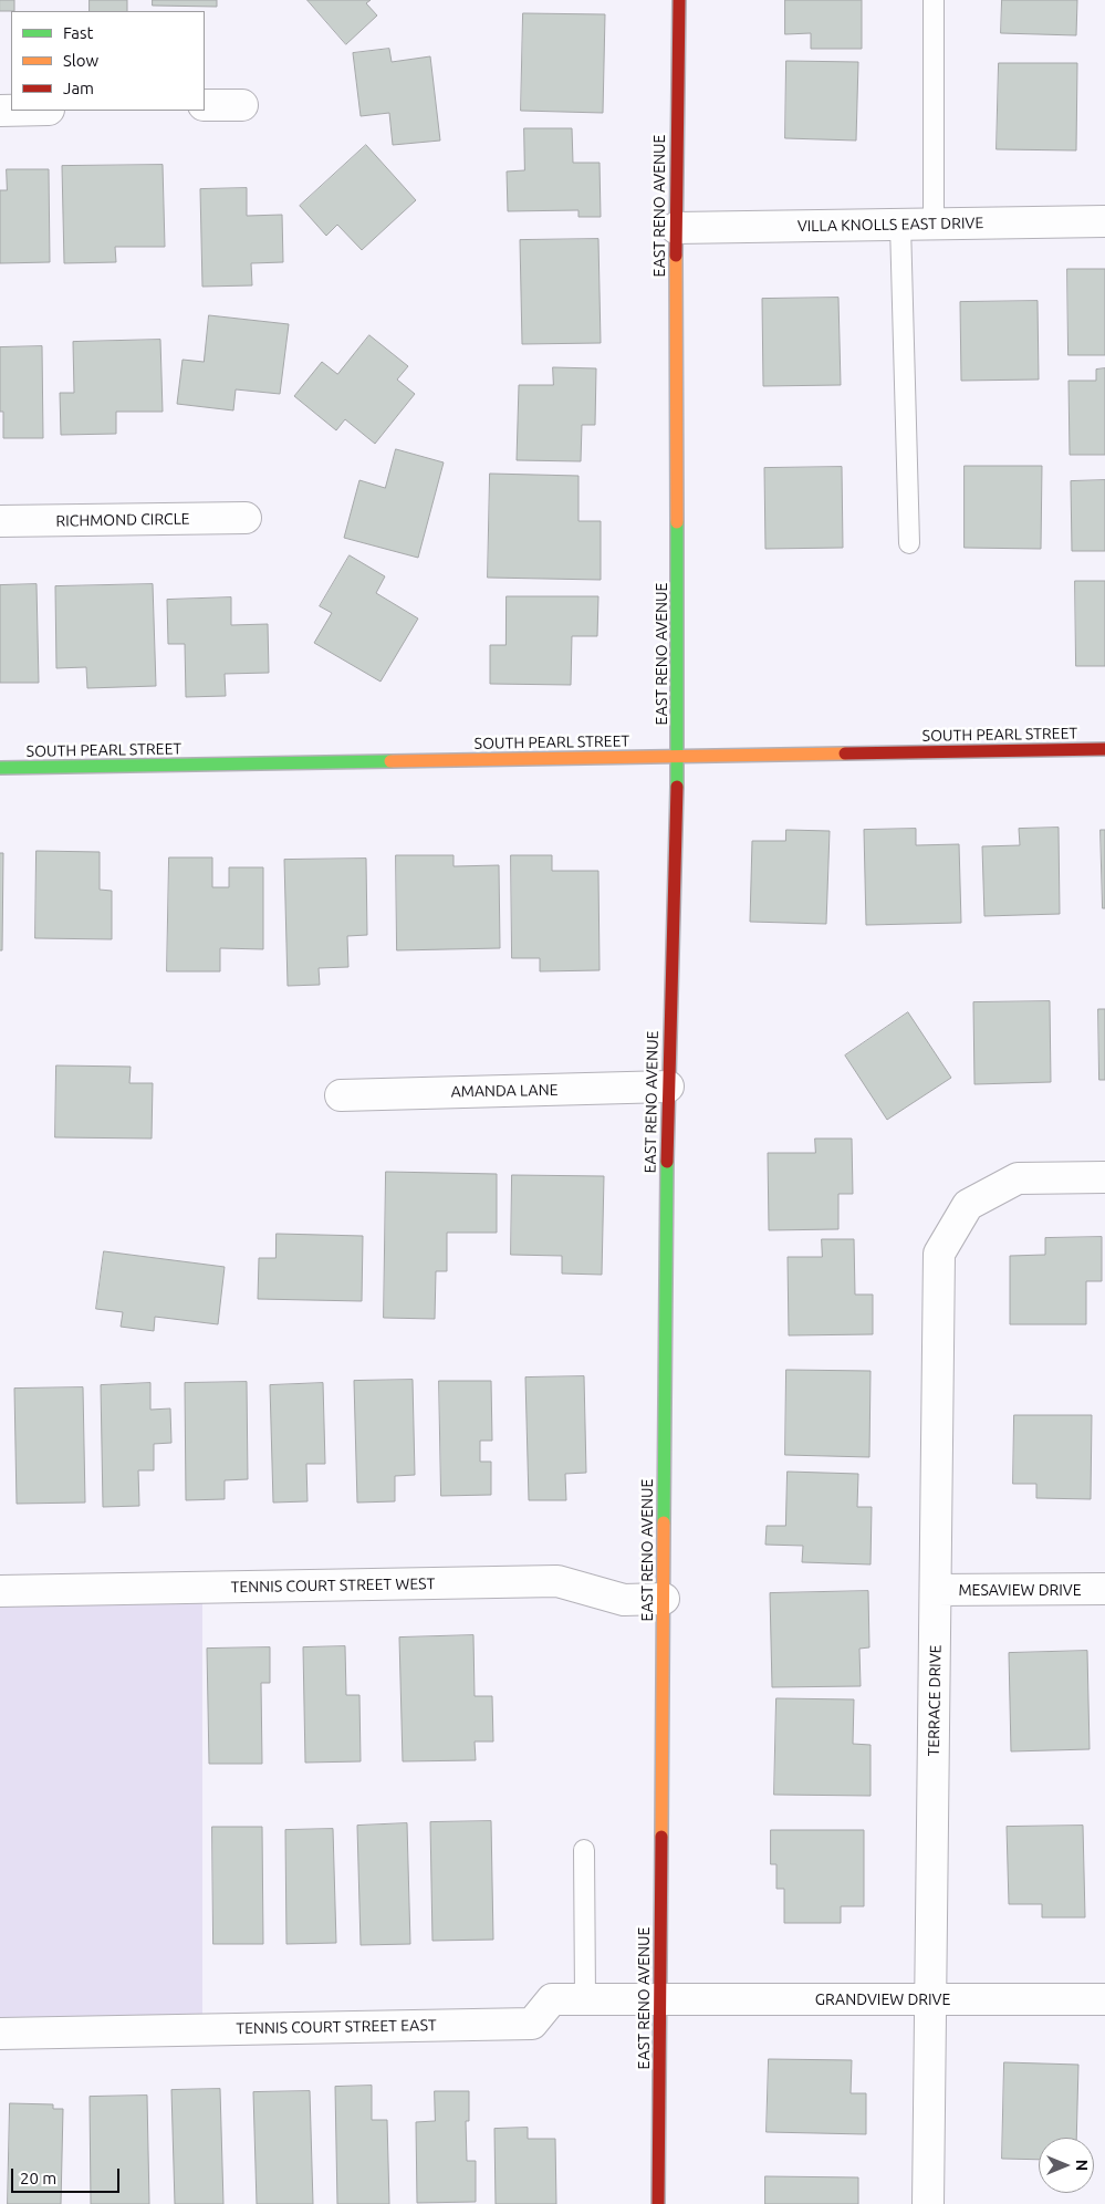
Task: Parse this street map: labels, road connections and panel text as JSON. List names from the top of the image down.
{
  "streets": {
    "street": [
      "EAST RENO AVENUE",
      "VILLA KNOLLS EAST DRIVE",
      "RICHMOND CIRCLE",
      "SOUTH PEARL STREET",
      "AMANDA LANE",
      "TENNIS COURT STREET WEST",
      "MESAVIEW DRIVE",
      "TERRACE DRIVE",
      "GRANDVIEW DRIVE",
      "TENNIS COURT STREET EAST"
    ]
  },
  "crossings": [
    ["EAST RENO AVENUE", "VILLA KNOLLS EAST DRIVE"],
    ["EAST RENO AVENUE", "SOUTH PEARL STREET"],
    ["EAST RENO AVENUE", "AMANDA LANE"],
    ["EAST RENO AVENUE", "TENNIS COURT STREET WEST"],
    ["EAST RENO AVENUE", "GRANDVIEW DRIVE"],
    ["EAST RENO AVENUE", "TENNIS COURT STREET EAST"],
    ["MESAVIEW DRIVE", "TERRACE DRIVE"],
    ["TERRACE DRIVE", "GRANDVIEW DRIVE"],
    ["GRANDVIEW DRIVE", "TENNIS COURT STREET EAST"]
  ],
  "legend": ["Fast", "Slow", "Jam"],
  "scale_bar": "20 m",
  "north": "right"
}
